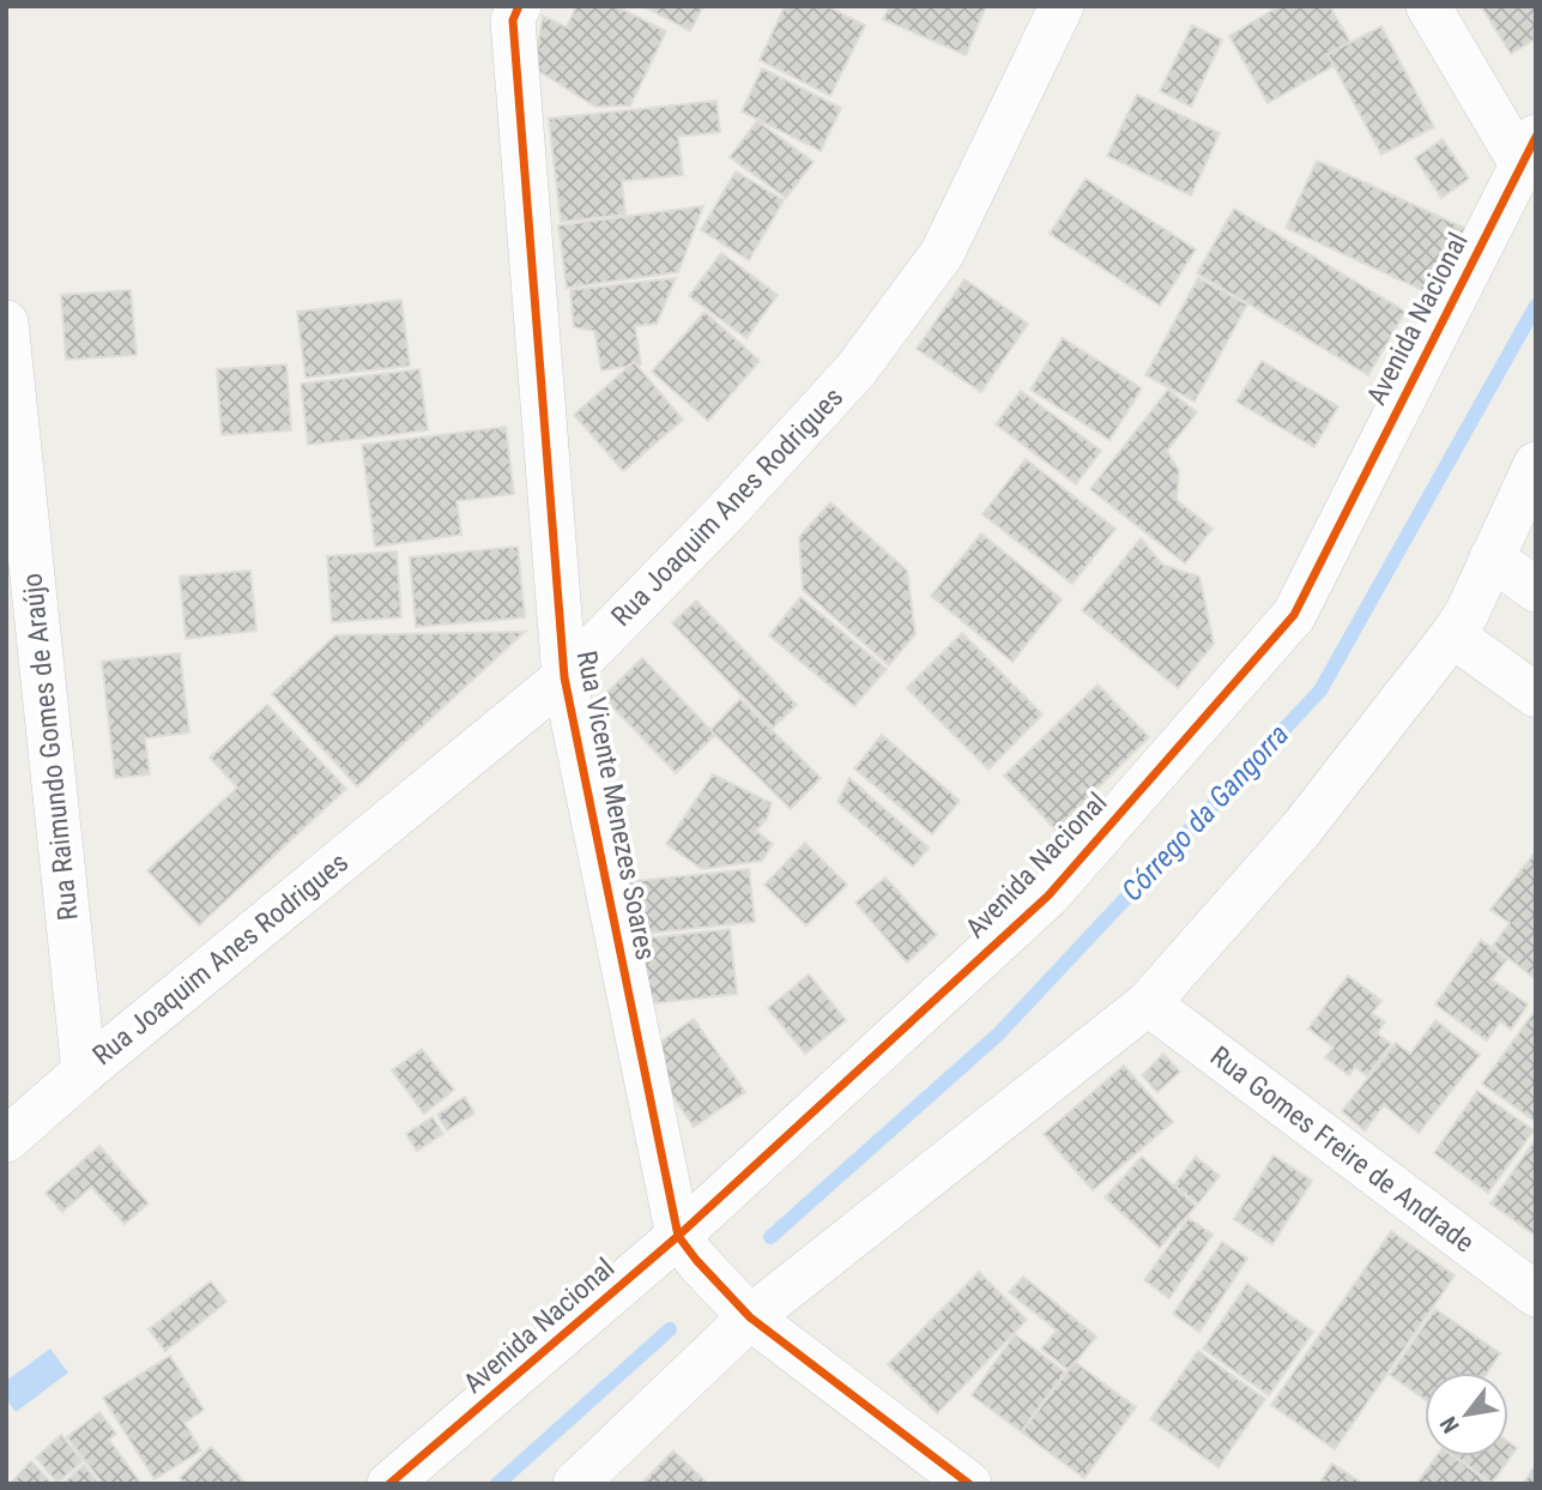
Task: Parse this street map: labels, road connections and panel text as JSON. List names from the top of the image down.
{
  "streets": {
    "street": [
      "Avenida Nacional",
      "Rua Joaquim Anes Rodrigues",
      "Rua Raimundo Gomes de Araújo",
      "Rua Vicente Menezes Soares",
      "Rua Gomes Freire de Andrade"
    ]
  },
  "crossings": [
    ["Avenida Nacional", "Rua Vicente Menezes Soares"],
    ["Rua Joaquim Anes Rodrigues", "Rua Raimundo Gomes de Araújo"],
    ["Rua Joaquim Anes Rodrigues", "Rua Vicente Menezes Soares"]
  ],
  "water": ["Córrego da Gangorra"],
  "north": "bottom left"
}
